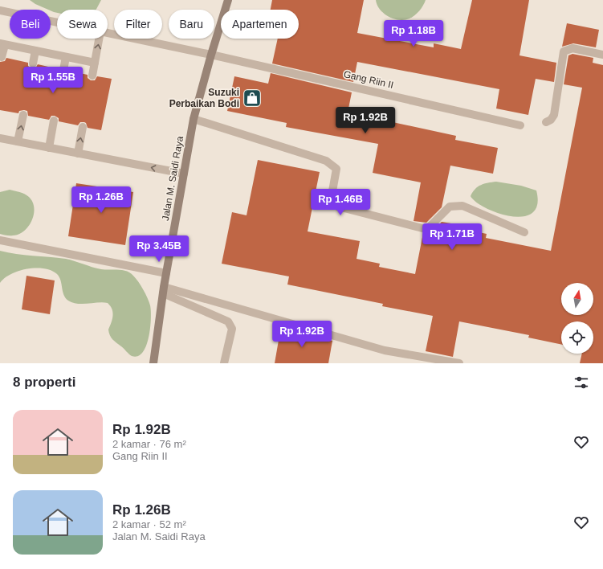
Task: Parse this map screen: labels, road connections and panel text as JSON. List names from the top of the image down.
{
  "streets": {
    "street": ["Gang Riin II", "Jalan M. Saidi Raya"]
  },
  "crossings": [
    ["Gang Riin II", "Jalan M. Saidi Raya"]
  ],
  "places": {
    "shop": ["Suzuki Perbaikan Bodi"]
  },
  "north": "top",
  "page": {
    "chip": [
      "Beli",
      "Sewa",
      "Filter",
      "Baru",
      "Apartemen"
    ],
    "price": [
      "Rp 1.18B",
      "Rp 1.55B",
      "Rp 1.92B",
      "Rp 1.26B",
      "Rp 1.46B",
      "Rp 1.71B",
      "Rp 3.45B",
      "Rp 1.92B"
    ],
    "heading": "8 properti",
    "list": [
      {
        "name": "Rp 1.92B",
        "note": "2 kamar · 76 m² · Gang Riin II"
      },
      {
        "name": "Rp 1.26B",
        "note": "2 kamar · 52 m² · Jalan M. Saidi Raya"
      }
    ]
  }
}
